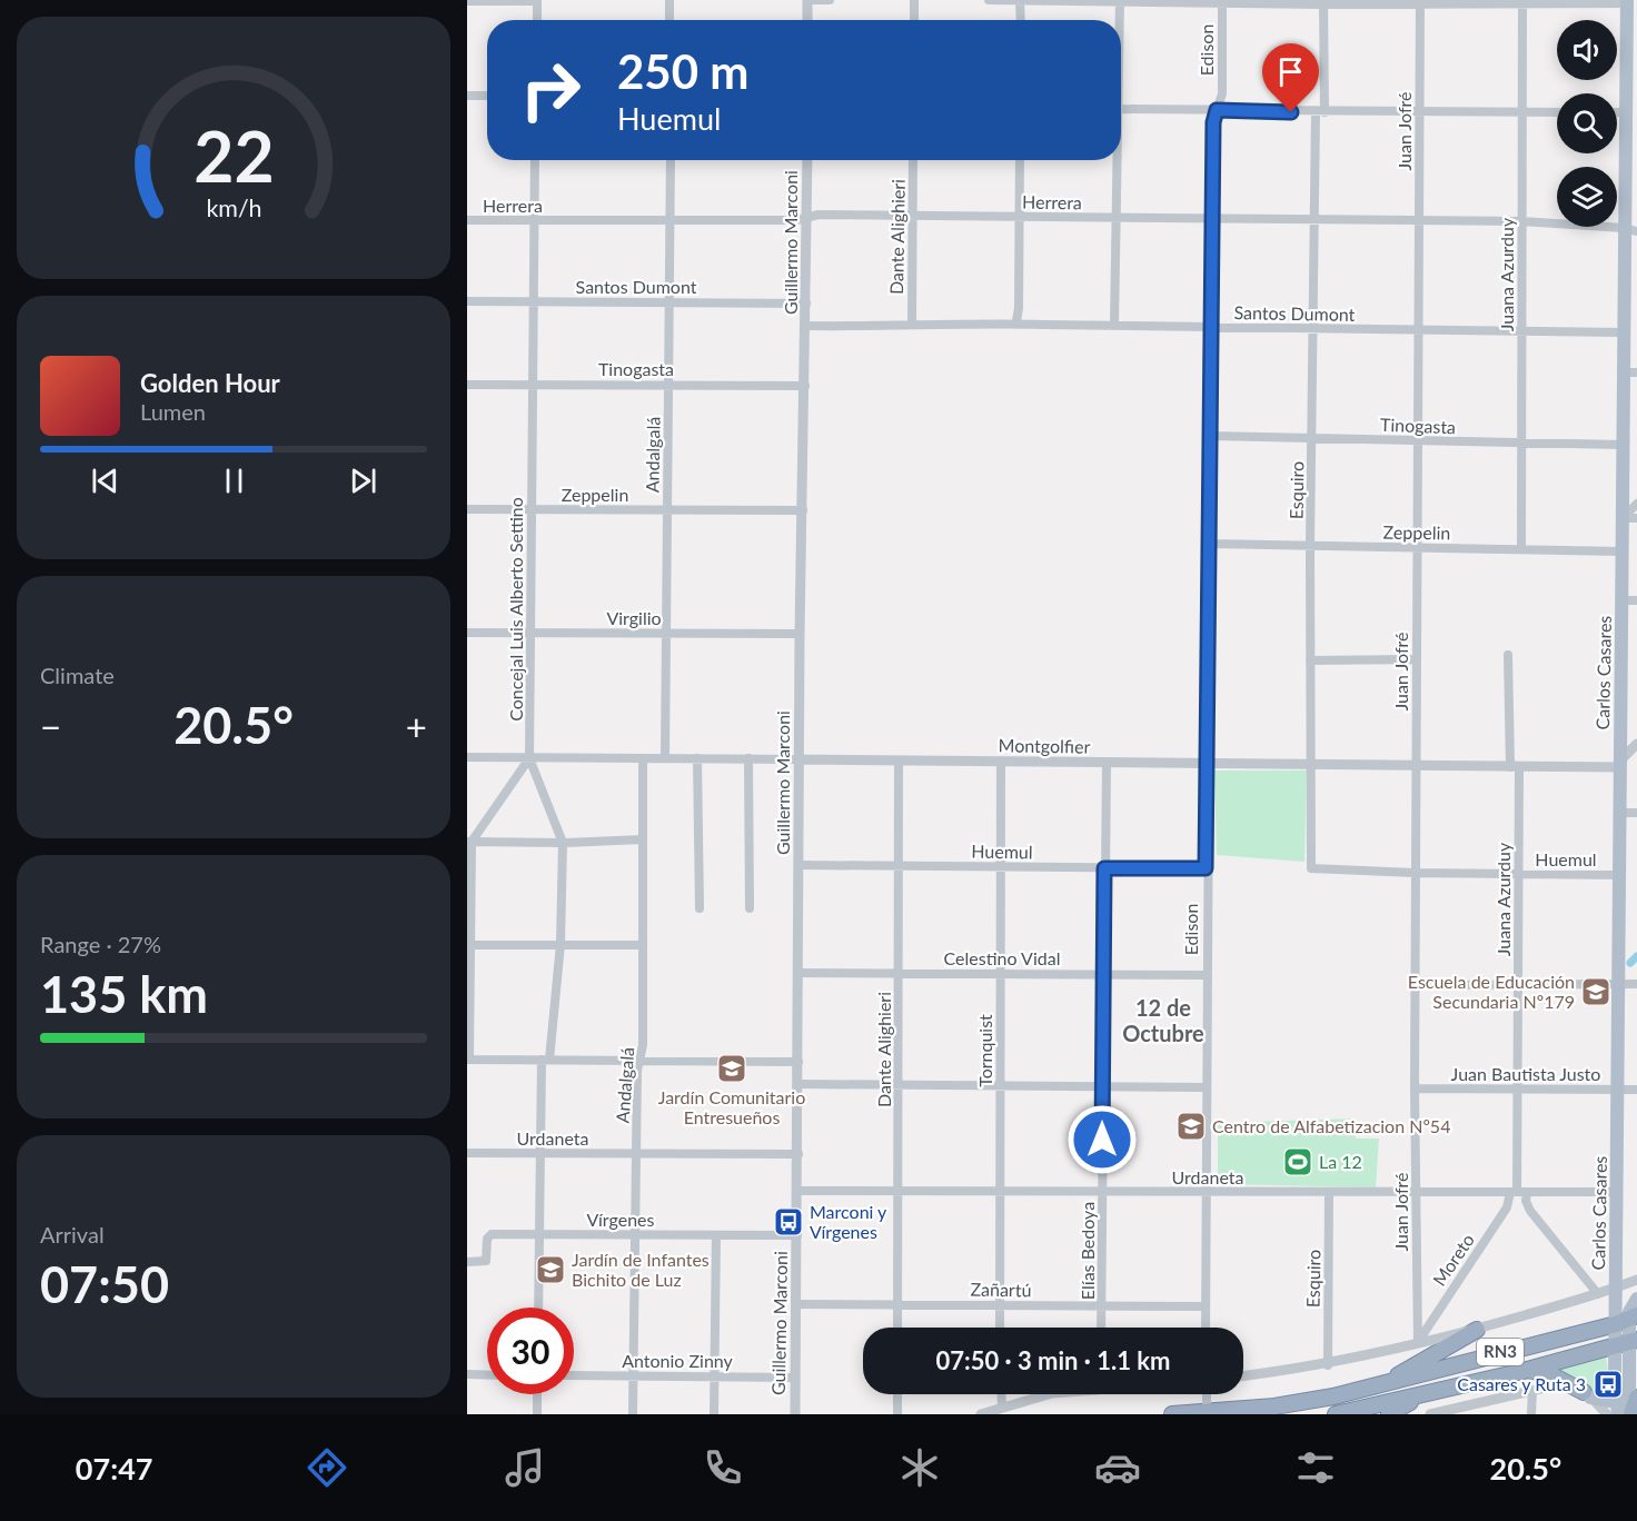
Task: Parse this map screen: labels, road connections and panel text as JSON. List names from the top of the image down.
{
  "streets": {
    "highway": ["RN3"],
    "main road": ["Carlos Casares"],
    "street": [
      "Edison",
      "Juan Jofré",
      "Herrera",
      "Dante Alighieri",
      "Guillermo Marconi",
      "Juana Azurduy",
      "Santos Dumont",
      "Tinogasta",
      "Andalgalá",
      "Esquiro",
      "Zeppelin",
      "Concejal Luis Alberto Settino",
      "Virgilio",
      "Montgolfier",
      "Huemul",
      "Celestino Vidal",
      "Tornquist",
      "Juan Bautista Justo",
      "Urdaneta",
      "Vírgenes",
      "Elías Bedoya",
      "Moreto",
      "Zañartú",
      "Antonio Zinny"
    ]
  },
  "crossings": [
    ["Edison", "Herrera"],
    ["Edison", "Santos Dumont"],
    ["Edison", "Tinogasta"],
    ["Edison", "Zeppelin"],
    ["Edison", "Montgolfier"],
    ["Edison", "Huemul"],
    ["Edison", "Celestino Vidal"],
    ["Edison", "Urdaneta"],
    ["Edison", "Zañartú"],
    ["Juan Jofré", "Herrera"],
    ["Juan Jofré", "Santos Dumont"],
    ["Juan Jofré", "Tinogasta"],
    ["Juan Jofré", "Zeppelin"],
    ["Juan Jofré", "Montgolfier"],
    ["Juan Jofré", "Huemul"],
    ["Juan Jofré", "Juan Bautista Justo"],
    ["Juan Jofré", "Urdaneta"],
    ["Juan Jofré", "Moreto"],
    ["Herrera", "Dante Alighieri"],
    ["Herrera", "Guillermo Marconi"],
    ["Herrera", "Juana Azurduy"],
    ["Herrera", "Andalgalá"],
    ["Herrera", "Esquiro"],
    ["Herrera", "Concejal Luis Alberto Settino"],
    ["Herrera", "Carlos Casares"],
    ["Dante Alighieri", "Santos Dumont"],
    ["Dante Alighieri", "Montgolfier"],
    ["Dante Alighieri", "Huemul"],
    ["Dante Alighieri", "Celestino Vidal"],
    ["Dante Alighieri", "Urdaneta"],
    ["Dante Alighieri", "Zañartú"],
    ["Guillermo Marconi", "Santos Dumont"],
    ["Guillermo Marconi", "Tinogasta"],
    ["Guillermo Marconi", "Zeppelin"],
    ["Guillermo Marconi", "Virgilio"],
    ["Guillermo Marconi", "Montgolfier"],
    ["Guillermo Marconi", "Huemul"],
    ["Guillermo Marconi", "Celestino Vidal"],
    ["Guillermo Marconi", "Urdaneta"],
    ["Guillermo Marconi", "Vírgenes"],
    ["Guillermo Marconi", "Zañartú"],
    ["Guillermo Marconi", "Antonio Zinny"],
    ["Juana Azurduy", "Santos Dumont"],
    ["Juana Azurduy", "Tinogasta"],
    ["Juana Azurduy", "Zeppelin"],
    ["Juana Azurduy", "Montgolfier"],
    ["Juana Azurduy", "Huemul"],
    ["Juana Azurduy", "Juan Bautista Justo"],
    ["Juana Azurduy", "Urdaneta"],
    ["Juana Azurduy", "Moreto"],
    ["Santos Dumont", "Andalgalá"],
    ["Santos Dumont", "Esquiro"],
    ["Santos Dumont", "Concejal Luis Alberto Settino"],
    ["Santos Dumont", "Carlos Casares"],
    ["Tinogasta", "Andalgalá"],
    ["Tinogasta", "Esquiro"],
    ["Tinogasta", "Concejal Luis Alberto Settino"],
    ["Tinogasta", "Carlos Casares"],
    ["Andalgalá", "Zeppelin"],
    ["Andalgalá", "Virgilio"],
    ["Andalgalá", "Montgolfier"],
    ["Andalgalá", "Urdaneta"],
    ["Andalgalá", "Vírgenes"],
    ["Andalgalá", "Antonio Zinny"],
    ["Esquiro", "Zeppelin"],
    ["Esquiro", "Montgolfier"],
    ["Esquiro", "Huemul"],
    ["Esquiro", "Urdaneta"],
    ["Zeppelin", "Concejal Luis Alberto Settino"],
    ["Zeppelin", "Carlos Casares"],
    ["Concejal Luis Alberto Settino", "Virgilio"],
    ["Concejal Luis Alberto Settino", "Montgolfier"],
    ["Concejal Luis Alberto Settino", "Urdaneta"],
    ["Concejal Luis Alberto Settino", "Vírgenes"],
    ["Carlos Casares", "Montgolfier"],
    ["Carlos Casares", "Huemul"],
    ["Carlos Casares", "Juan Bautista Justo"],
    ["Carlos Casares", "Urdaneta"],
    ["Carlos Casares", "RN3"],
    ["Montgolfier", "Tornquist"],
    ["Montgolfier", "Elías Bedoya"],
    ["Huemul", "Tornquist"],
    ["Huemul", "Elías Bedoya"],
    ["Celestino Vidal", "Tornquist"],
    ["Celestino Vidal", "Elías Bedoya"],
    ["Tornquist", "Urdaneta"],
    ["Tornquist", "Zañartú"],
    ["Urdaneta", "Elías Bedoya"],
    ["Urdaneta", "Moreto"],
    ["Elías Bedoya", "Zañartú"]
  ],
  "districts": ["12 de Octubre"],
  "places": {
    "school or university": [
      "Escuela de Educación Secundaria Nº179",
      "Jardín Comunitario Entresueños",
      "Centro de Alfabetizacion Nº54",
      "Jardín de Infantes Bichito de Luz"
    ],
    "sports": ["La 12"],
    "bus stop": ["Marconi y Vírgenes", "Casares y Ruta 3"]
  },
  "page": {
    "turn": ["250 m", "Huemul"],
    "song": ["Golden Hour", "Lumen"],
    "tile": [
      "Climate",
      ["Range · 27%", "135 km"],
      ["Arrival", "07:50"]
    ],
    "heat": ["−", "20.5°", "+"],
    "limit": "30",
    "trip": "07:50 · 3 min · 1.1 km",
    "tabs": ["07:47", "20.5°"],
    "gauge": ["22", "km/h"]
  }
}
